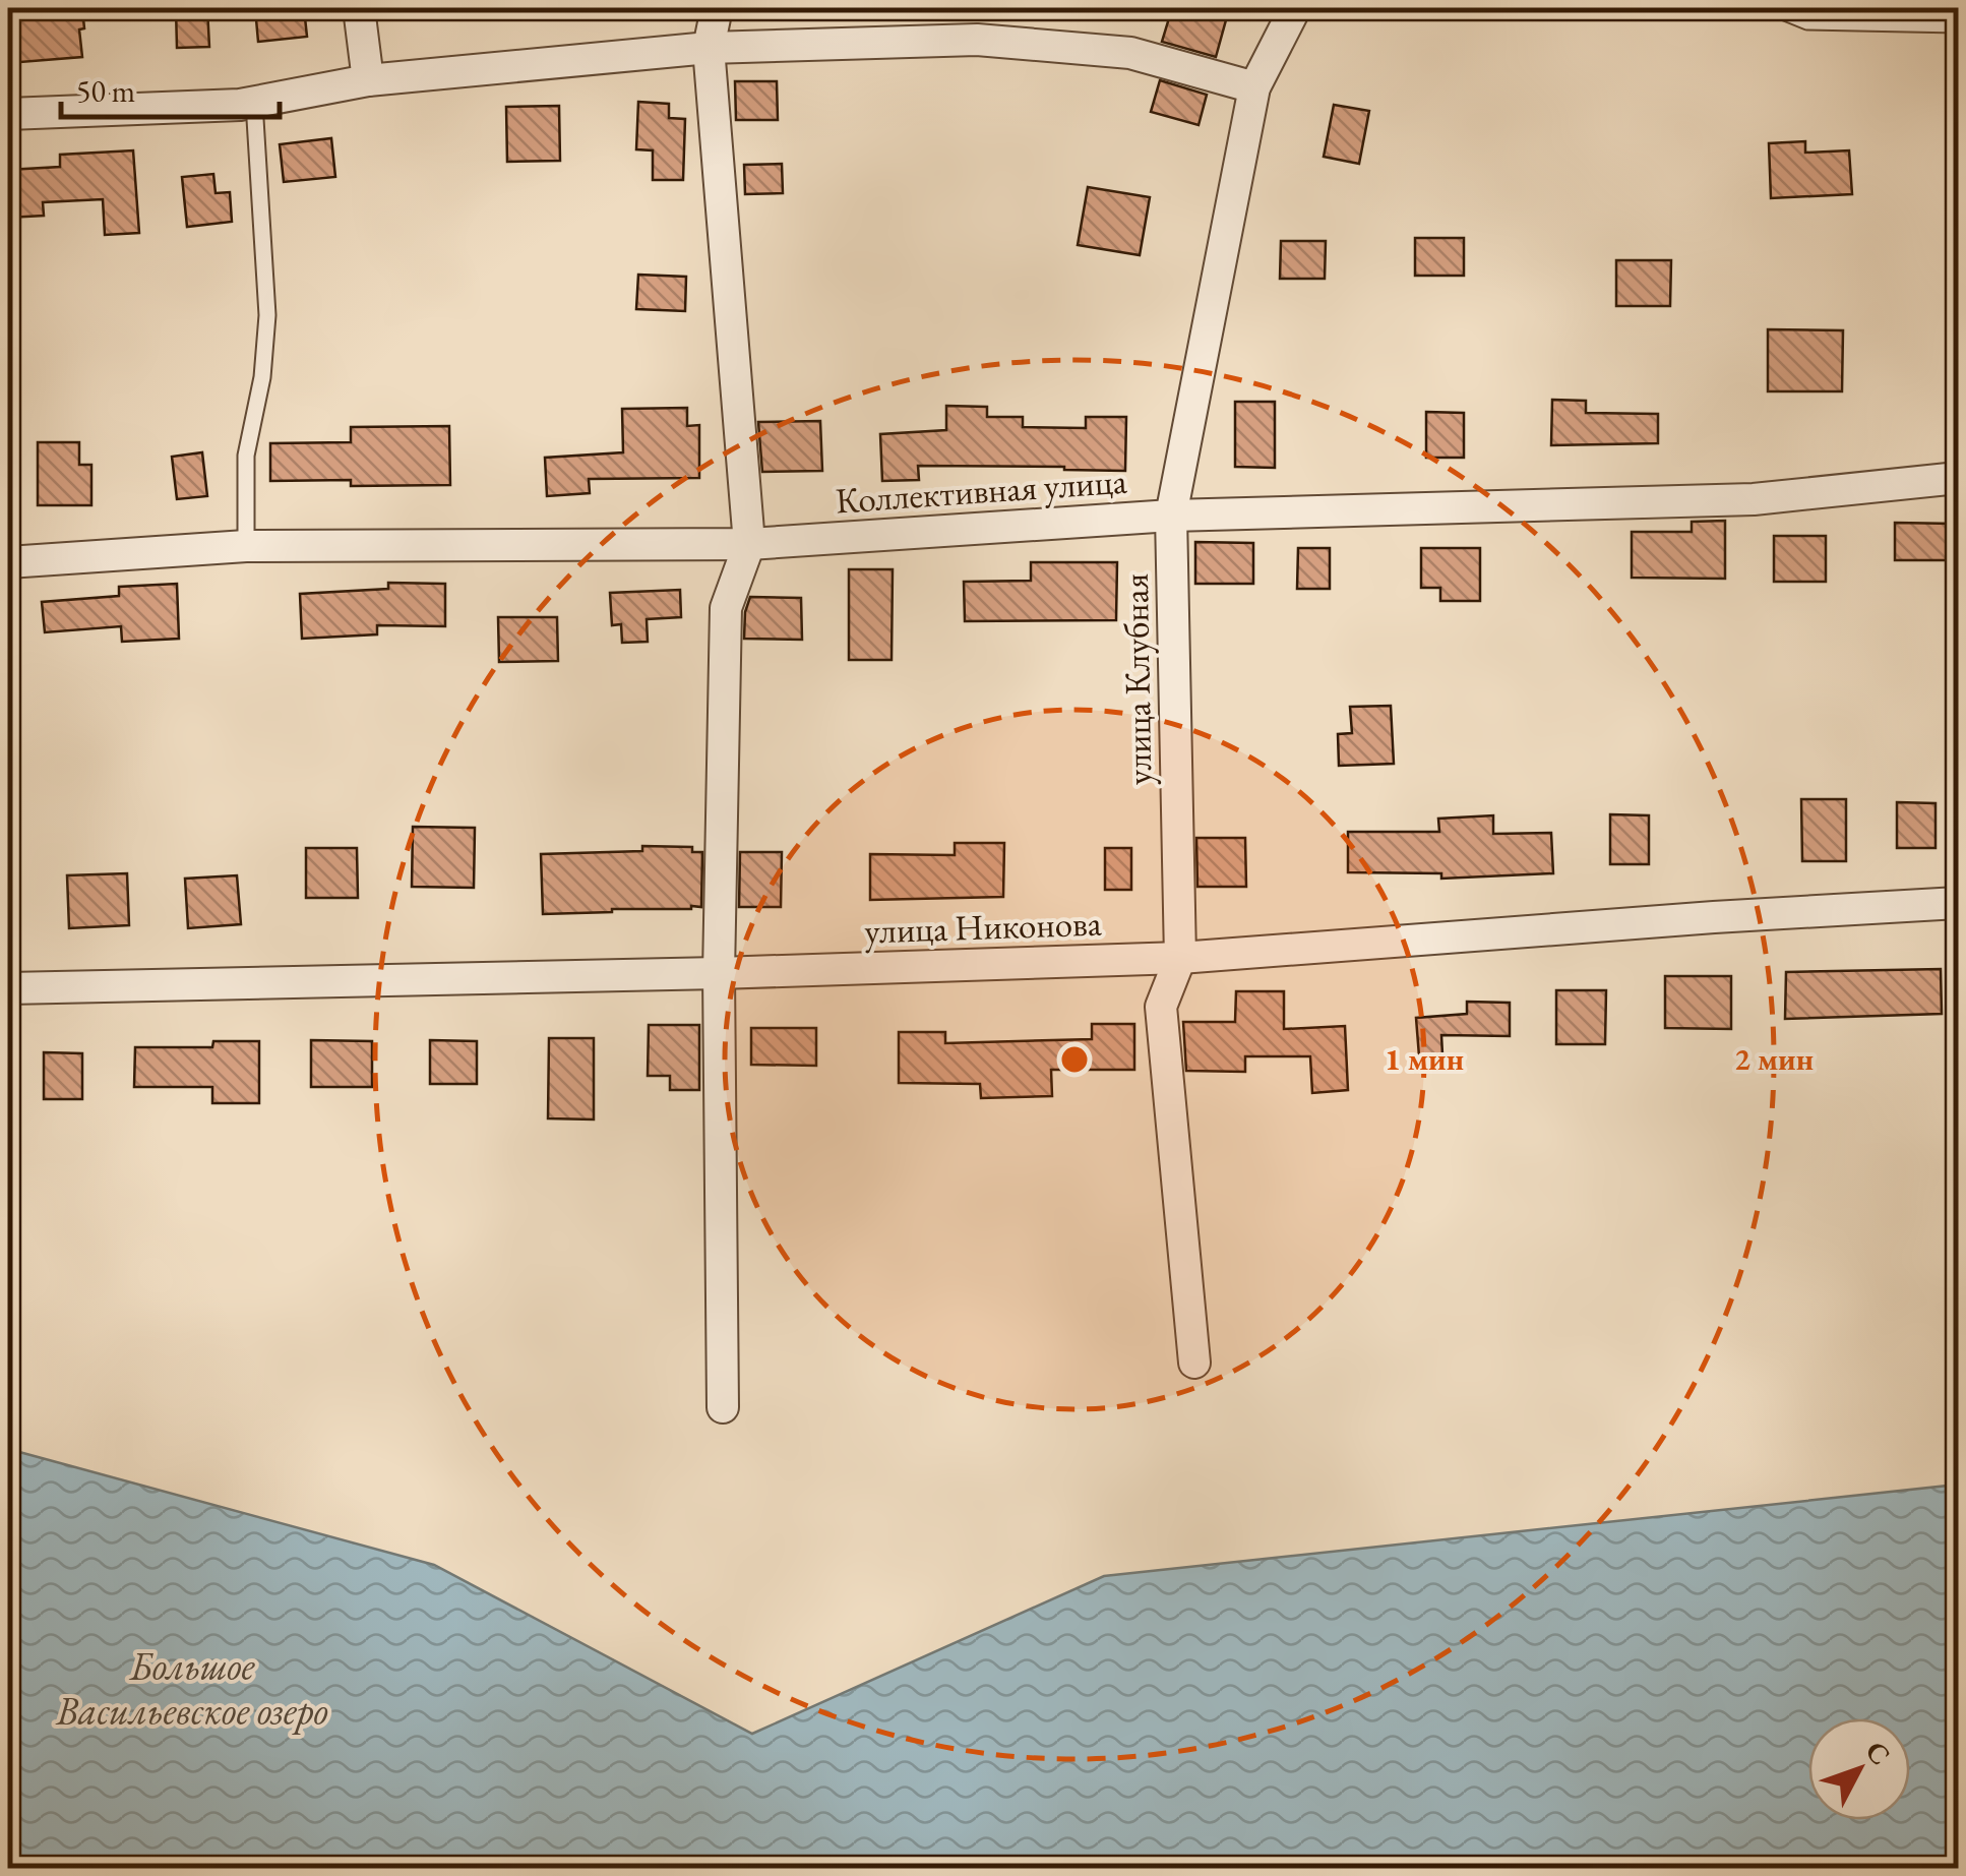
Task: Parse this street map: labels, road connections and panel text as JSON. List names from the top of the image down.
{
  "streets": {
    "street": ["Коллективная улица", "улица Клубная", "улица Никонова"]
  },
  "crossings": [
    ["Коллективная улица", "улица Клубная"],
    ["улица Клубная", "улица Никонова"]
  ],
  "water": ["Большое Васильевское озеро"],
  "scale_bar": "50 m",
  "north": "top right",
  "rings": ["1 мин", "2 мин"]
}
